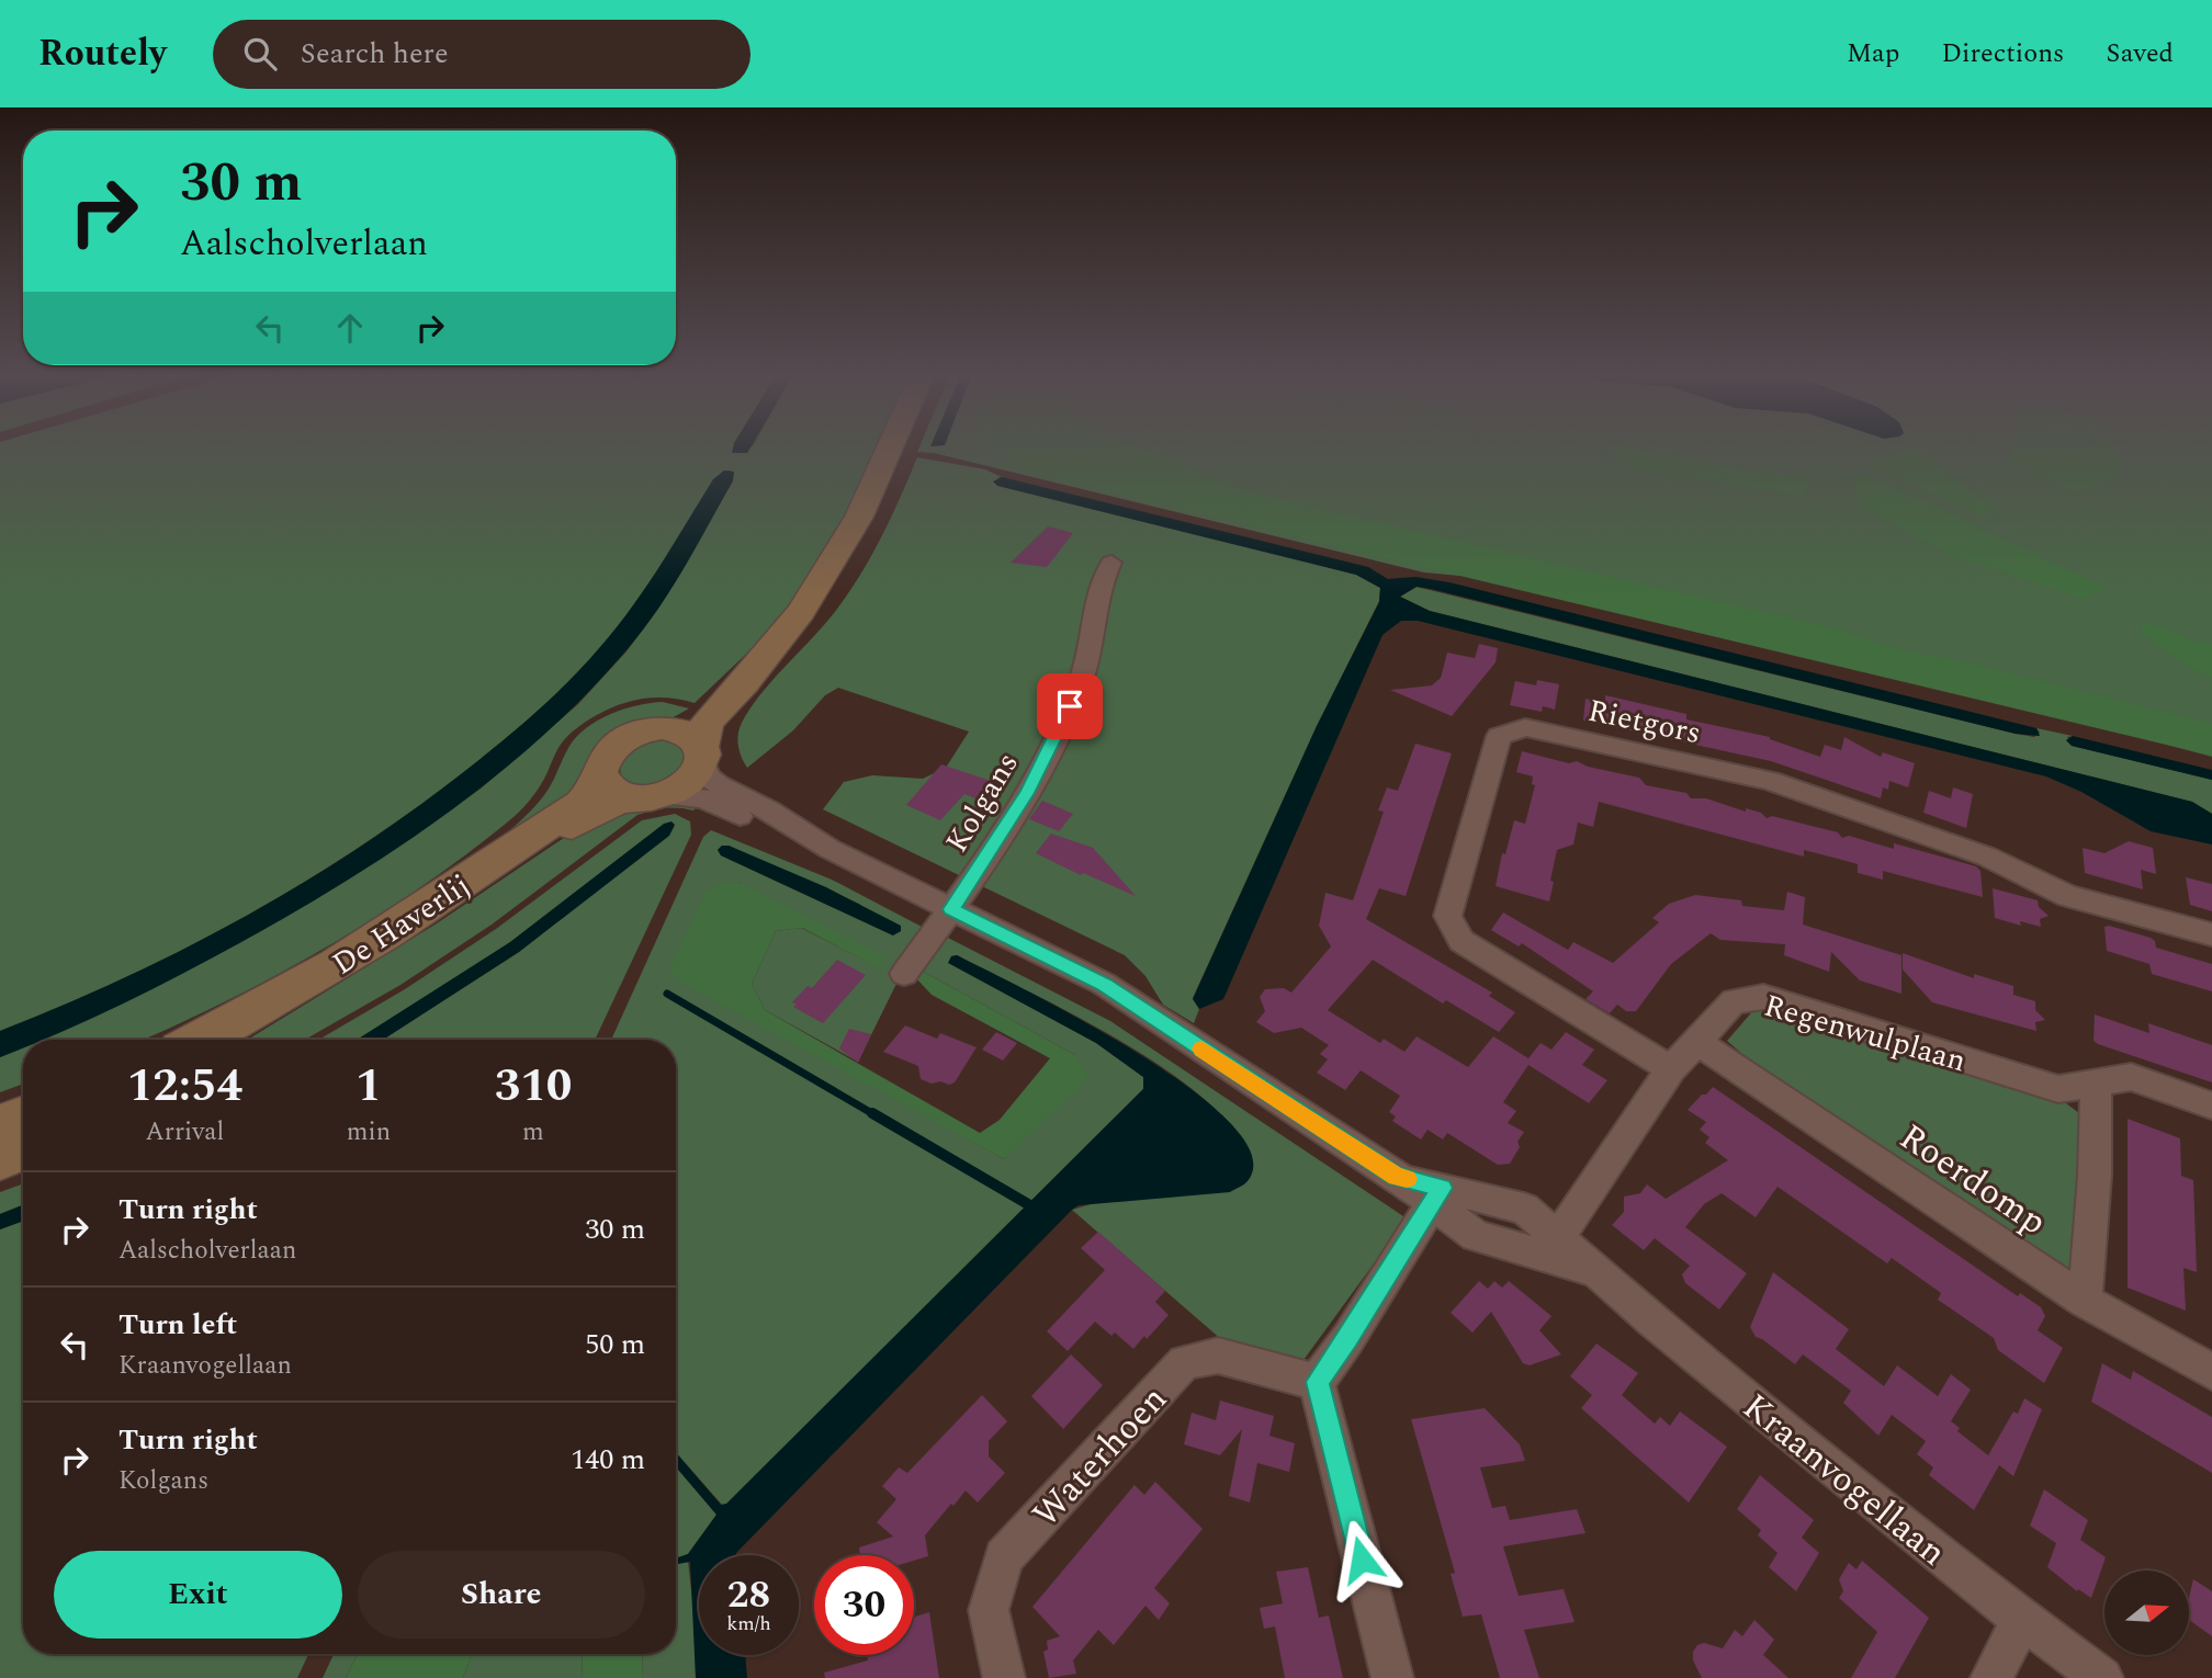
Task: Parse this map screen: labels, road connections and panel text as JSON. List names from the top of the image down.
{
  "streets": {
    "street": [
      "Rietgors",
      "Kolgans",
      "De Haverlij",
      "Regenwulplaan",
      "Roerdomp",
      "Waterhoen",
      "Kraanvogellaan"
    ]
  },
  "crossings": [
    ["Rietgors", "Regenwulplaan"],
    ["Kolgans", "Kraanvogellaan"],
    ["De Haverlij", "Kraanvogellaan"],
    ["Regenwulplaan", "Roerdomp"],
    ["Regenwulplaan", "Kraanvogellaan"]
  ],
  "north": "right",
  "page": {
    "header": "Routely",
    "search": "Search here",
    "nav": ["Map", "Directions", "Saved"],
    "turn": ["30 m", "Aalscholverlaan"],
    "eta": [
      "12:54",
      "Arrival",
      "1",
      "min",
      "310",
      "m"
    ],
    "list": [
      {
        "name": "Turn right",
        "note": "Aalscholverlaan",
        "value": "30 m"
      },
      {
        "name": "Turn left",
        "note": "Kraanvogellaan",
        "value": "50 m"
      },
      {
        "name": "Turn right",
        "note": "Kolgans",
        "value": "140 m"
      }
    ],
    "buttons": ["Exit", "Share"],
    "speed": "28 km/h",
    "limit": "30"
  }
}
